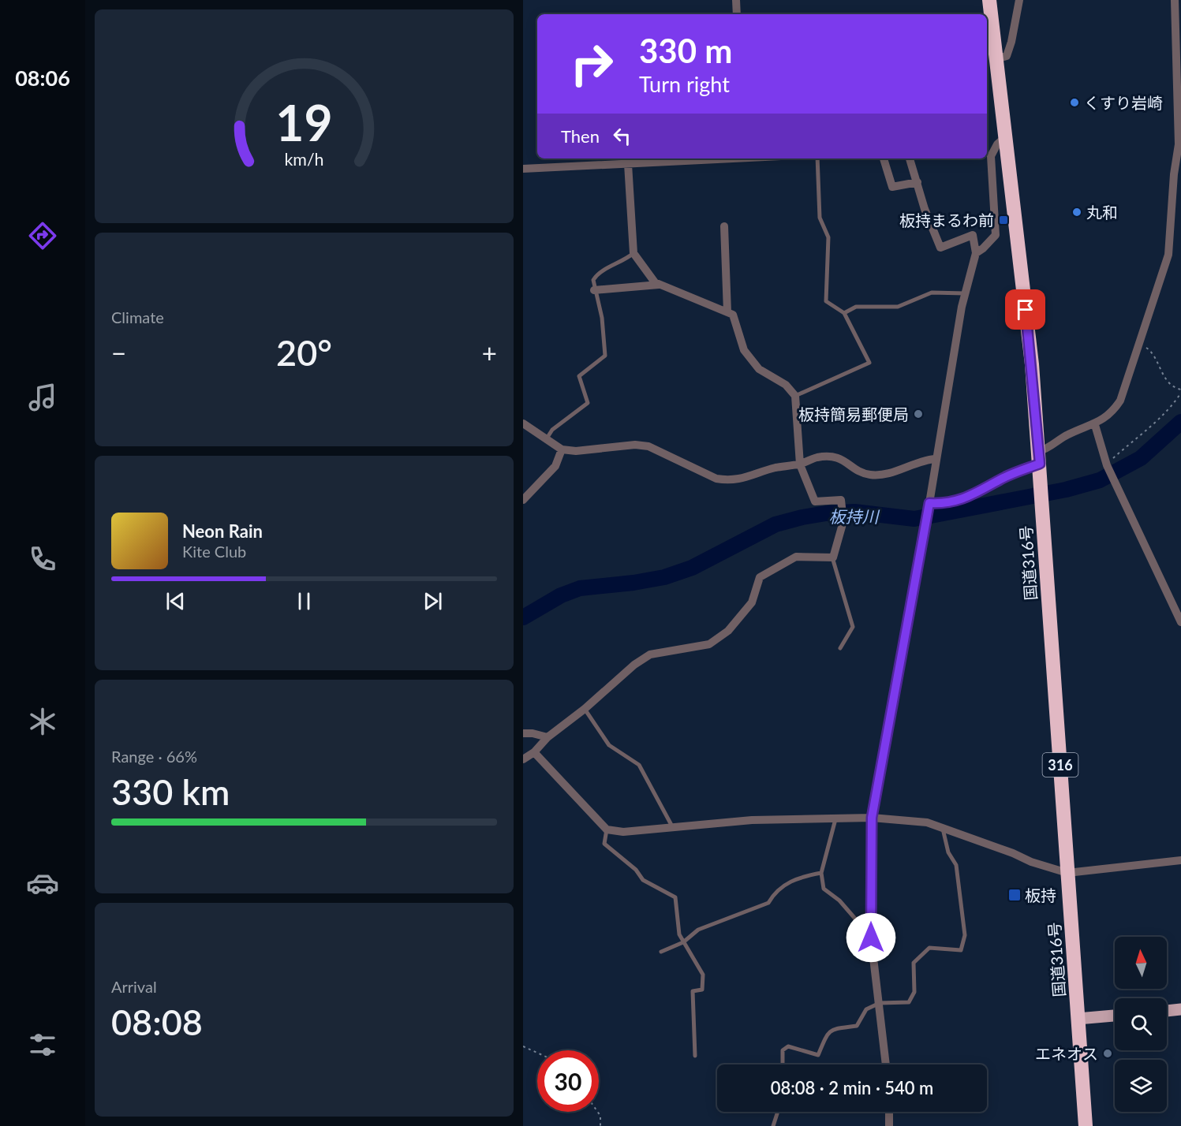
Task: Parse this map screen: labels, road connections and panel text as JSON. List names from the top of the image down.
{
  "streets": {
    "highway": ["国道316号", "316"]
  },
  "water": ["板持川"],
  "places": {
    "other": [
      "くすり岩崎",
      "丸和",
      "板持簡易郵便局",
      "エネオス"
    ],
    "transit": ["板持まるわ前", "板持"]
  },
  "north": "top",
  "page": {
    "tabs": "08:06",
    "turn": ["330 m", "Turn right"],
    "then": "Then",
    "tile": [
      "Climate",
      ["Range · 66%", "330 km"],
      ["Arrival", "08:08"]
    ],
    "heat": ["−", "20°", "+"],
    "song": ["Neon Rain", "Kite Club"],
    "limit": "30",
    "trip": "08:08 · 2 min · 540 m",
    "gauge": ["19", "km/h"]
  }
}
